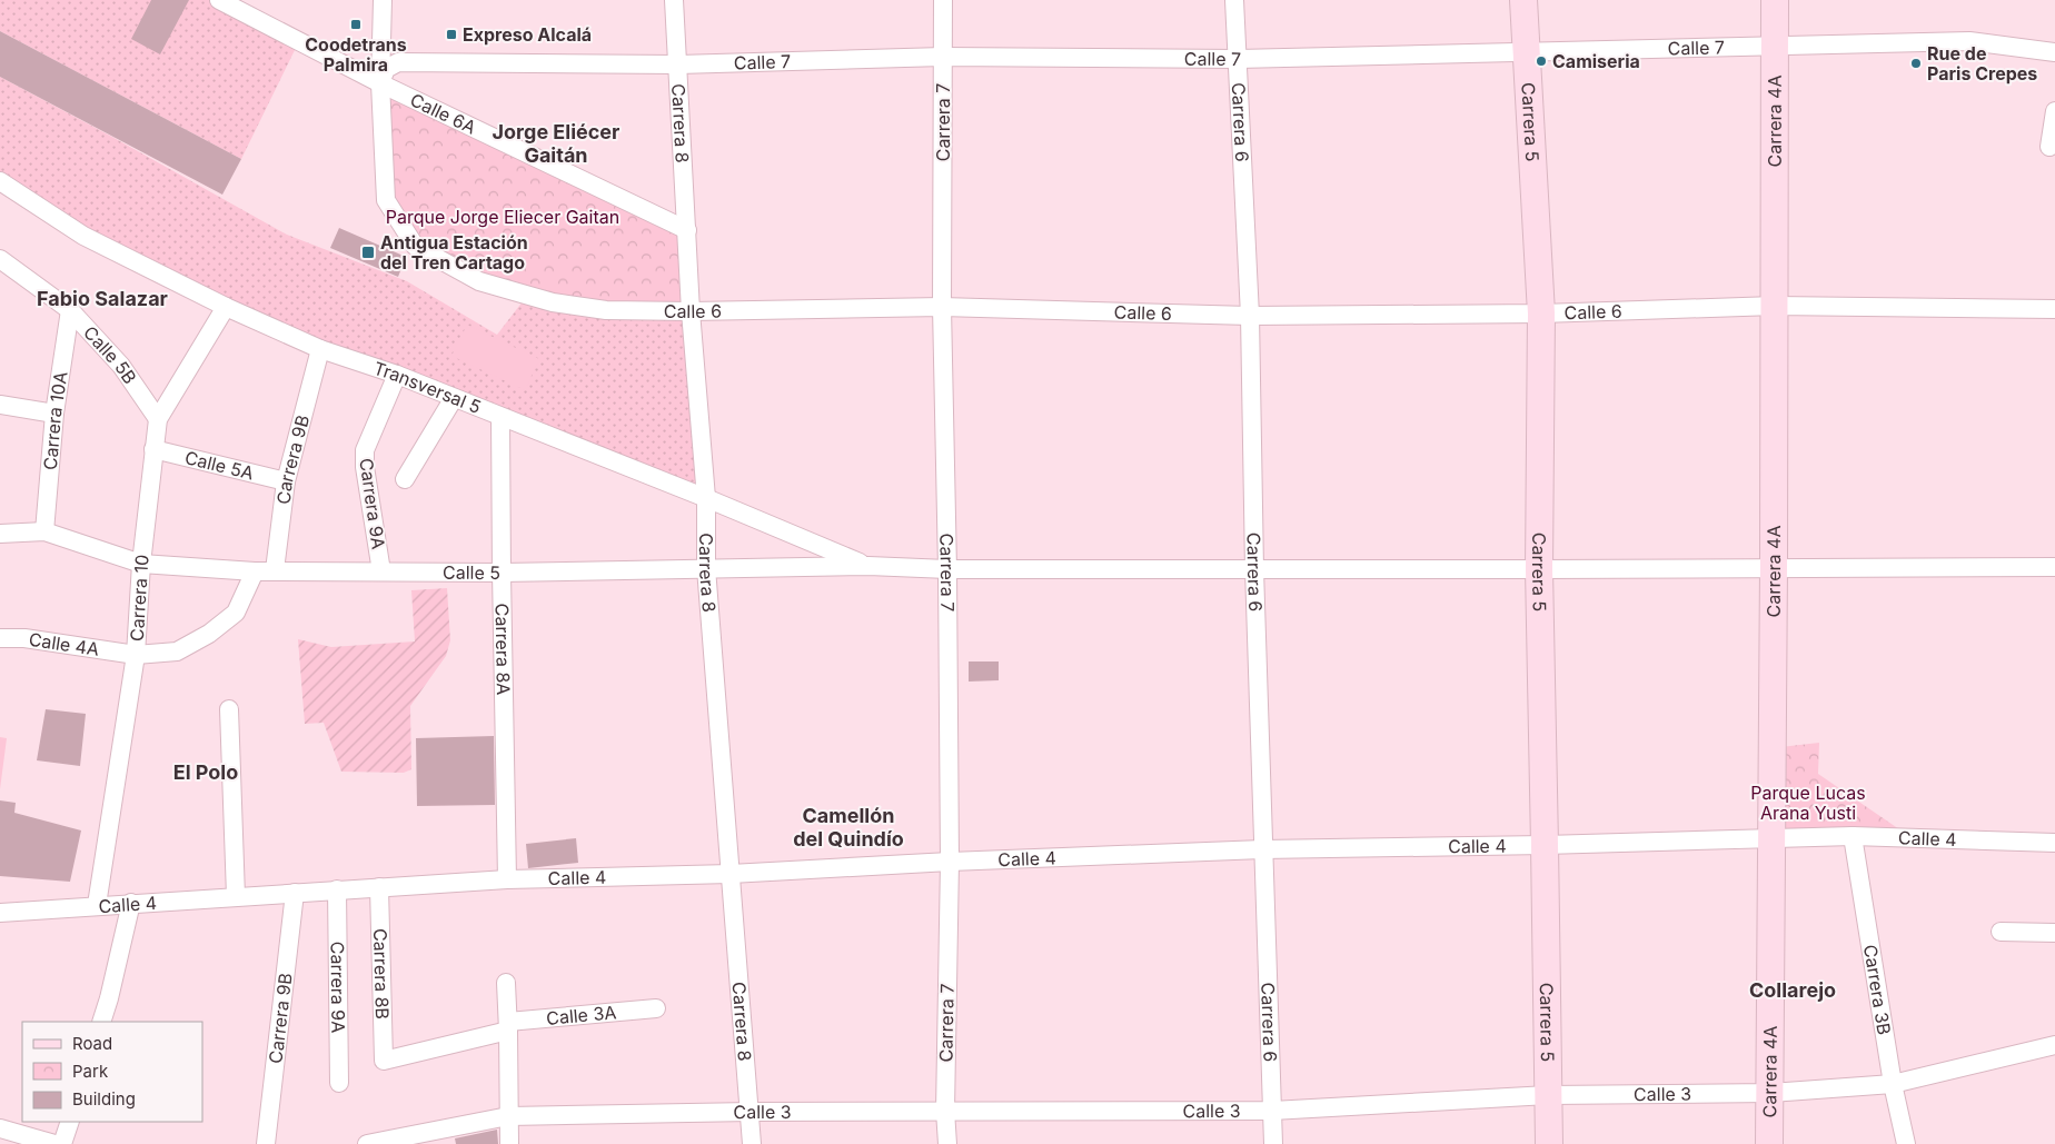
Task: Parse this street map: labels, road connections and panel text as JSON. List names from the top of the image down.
{
  "streets": {
    "main road": ["Carrera 5", "Carrera 4A"],
    "street": [
      "Calle 7",
      "Calle 6A",
      "Carrera 7",
      "Carrera 6",
      "Carrera 8",
      "Calle 6",
      "Calle 5B",
      "Transversal 5",
      "Carrera 10A",
      "Carrera 9B",
      "Calle 5A",
      "Carrera 9A",
      "Calle 5",
      "Carrera 10",
      "Calle 4A",
      "Carrera 8A",
      "Calle 4",
      "Carrera 8B",
      "Carrera 3B",
      "Calle 3A",
      "Calle 3"
    ]
  },
  "crossings": [
    ["Calle 7", "Calle 6A"],
    ["Calle 7", "Carrera 7"],
    ["Calle 7", "Carrera 6"],
    ["Calle 7", "Carrera 5"],
    ["Calle 7", "Carrera 4A"],
    ["Calle 7", "Carrera 8"],
    ["Calle 7", "Calle 6"],
    ["Calle 6A", "Carrera 8"],
    ["Calle 6A", "Calle 6"],
    ["Carrera 7", "Calle 6"],
    ["Carrera 7", "Calle 5"],
    ["Carrera 7", "Calle 4"],
    ["Carrera 7", "Calle 3"],
    ["Carrera 6", "Calle 6"],
    ["Carrera 6", "Calle 5"],
    ["Carrera 6", "Calle 4"],
    ["Carrera 6", "Calle 3"],
    ["Carrera 5", "Calle 6"],
    ["Carrera 5", "Calle 5"],
    ["Carrera 5", "Calle 4"],
    ["Carrera 5", "Calle 3"],
    ["Carrera 4A", "Calle 6"],
    ["Carrera 4A", "Calle 5"],
    ["Carrera 4A", "Calle 4"],
    ["Carrera 4A", "Calle 3"],
    ["Carrera 8", "Calle 6"],
    ["Carrera 8", "Transversal 5"],
    ["Carrera 8", "Calle 5"],
    ["Carrera 8", "Calle 4"],
    ["Carrera 8", "Calle 3"],
    ["Calle 5B", "Carrera 10A"],
    ["Calle 5B", "Carrera 10"],
    ["Transversal 5", "Carrera 9B"],
    ["Transversal 5", "Carrera 9A"],
    ["Transversal 5", "Calle 5"],
    ["Transversal 5", "Carrera 10"],
    ["Transversal 5", "Carrera 8A"],
    ["Carrera 10A", "Calle 5"],
    ["Carrera 9B", "Calle 5A"],
    ["Carrera 9B", "Calle 5"],
    ["Carrera 9B", "Calle 4"],
    ["Calle 5A", "Carrera 10"],
    ["Carrera 9A", "Calle 5"],
    ["Carrera 9A", "Calle 4"],
    ["Calle 5", "Carrera 10"],
    ["Calle 5", "Calle 4A"],
    ["Calle 5", "Carrera 8A"],
    ["Carrera 10", "Calle 4A"],
    ["Carrera 10", "Calle 4"],
    ["Carrera 8A", "Calle 4"],
    ["Calle 4", "Carrera 8B"],
    ["Calle 4", "Carrera 3B"],
    ["Carrera 8B", "Calle 3A"],
    ["Carrera 3B", "Calle 3"]
  ],
  "districts": [
    "Jorge Eliécer Gaitán",
    "Fabio Salazar",
    "El Polo",
    "Camellón del Quindío",
    "Collarejo"
  ],
  "parks": ["Parque Jorge Eliecer Gaitan", "Parque Lucas Arana Yusti"],
  "places": {
    "transit": ["Coodetrans Palmira", "Expreso Alcalá", "Antigua Estación del Tren Cartago"],
    "other": ["Camiseria", "Rue de Paris Crepes"]
  },
  "legend": ["Road", "Park", "Building"]
}
